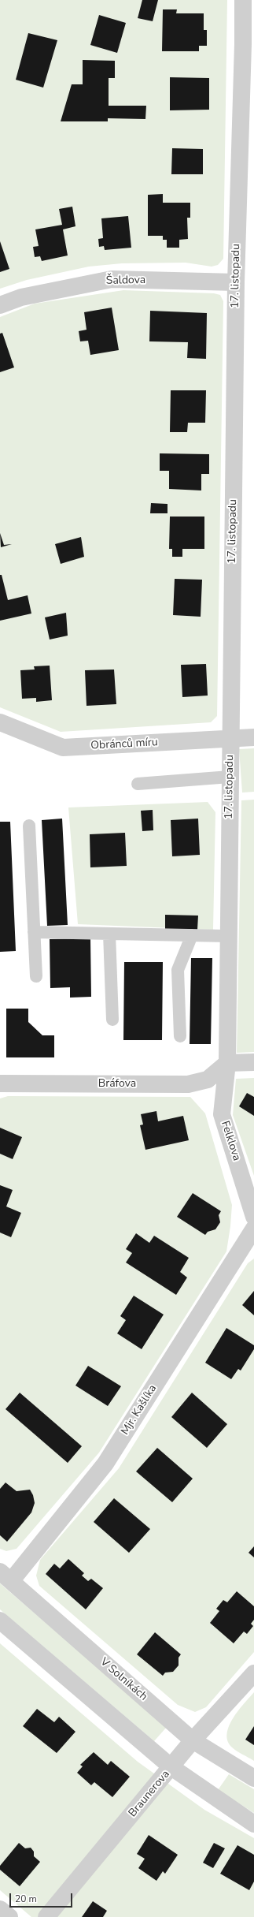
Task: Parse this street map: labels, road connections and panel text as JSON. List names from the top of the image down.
{
  "streets": {
    "street": [
      "17. listopadu",
      "Šaldova",
      "Obránců míru",
      "Bráfova",
      "Felklova",
      "Mjr. Kašlíka",
      "V Solníkách",
      "Braunerova"
    ]
  },
  "crossings": [
    ["17. listopadu", "Šaldova"],
    ["17. listopadu", "Obránců míru"],
    ["17. listopadu", "Bráfova"],
    ["17. listopadu", "Felklova"],
    ["Bráfova", "Felklova"],
    ["Mjr. Kašlíka", "V Solníkách"],
    ["V Solníkách", "Braunerova"]
  ],
  "scale_bar": "20 m"
}
